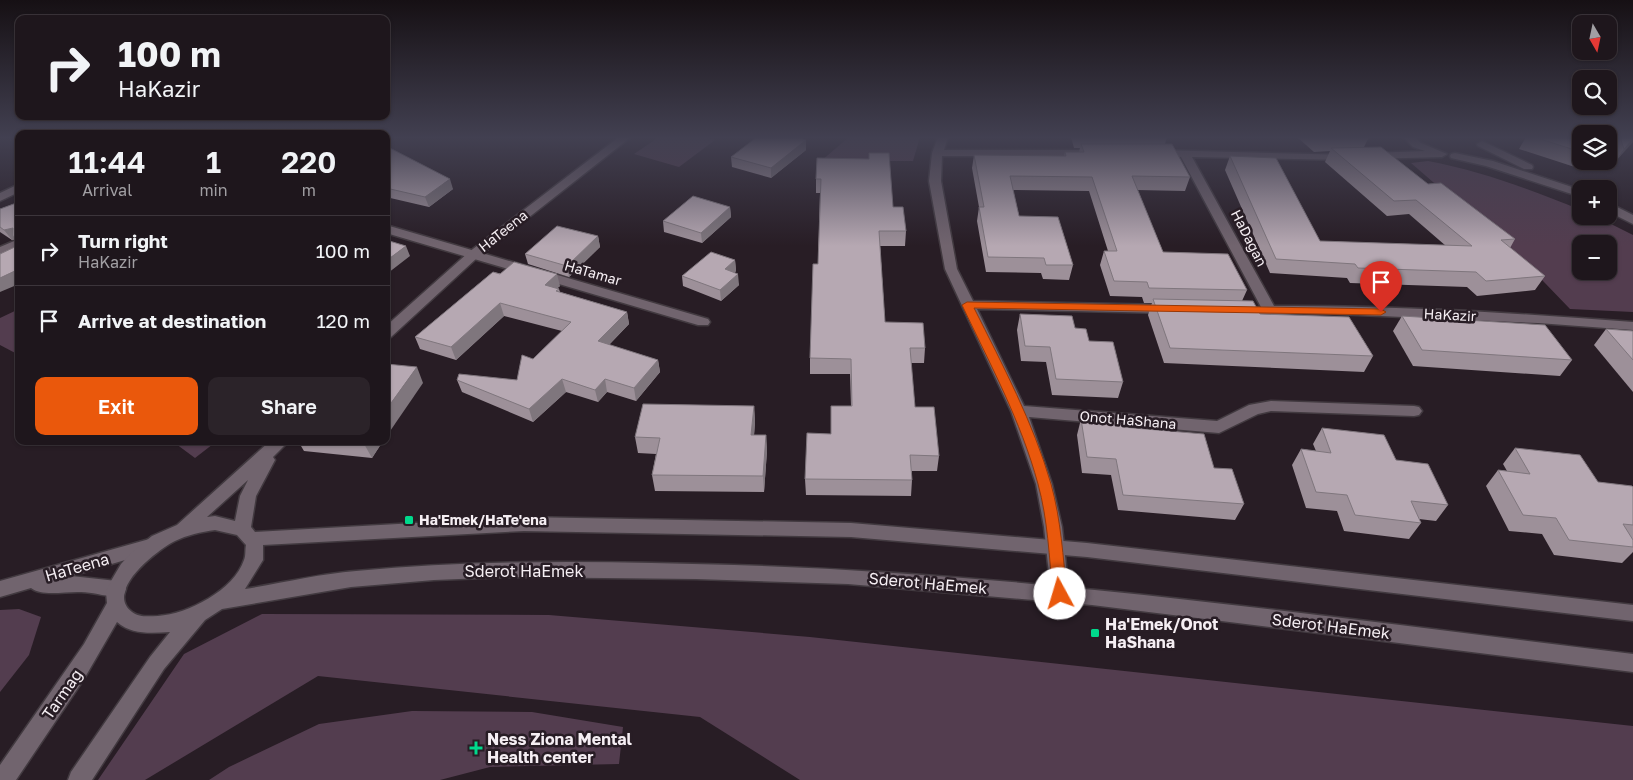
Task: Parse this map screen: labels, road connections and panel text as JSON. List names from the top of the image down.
{
  "streets": {
    "street": [
      "HaTeena",
      "HaDagan",
      "HaTamar",
      "HaKazir",
      "Onot HaShana",
      "Sderot HaEmek",
      "Tarmag"
    ]
  },
  "crossings": [
    ["HaTeena", "HaTamar"],
    ["HaTeena", "Sderot HaEmek"],
    ["HaTeena", "Tarmag"],
    ["HaDagan", "HaKazir"],
    ["Sderot HaEmek", "Tarmag"]
  ],
  "places": {
    "transit": ["Ha'Emek/HaTe'ena", "Ha'Emek/Onot HaShana"],
    "health": ["Ness Ziona Mental Health center"]
  },
  "north": "bottom",
  "page": {
    "map_buttons": ["+", "−"],
    "turn": ["100 m", "HaKazir"],
    "eta": [
      "11:44",
      "Arrival",
      "1",
      "min",
      "220",
      "m"
    ],
    "list": [
      {
        "name": "Turn right",
        "note": "HaKazir",
        "value": "100 m"
      },
      {
        "name": "Arrive at destination",
        "value": "120 m"
      }
    ],
    "buttons": ["Exit", "Share"]
  }
}
